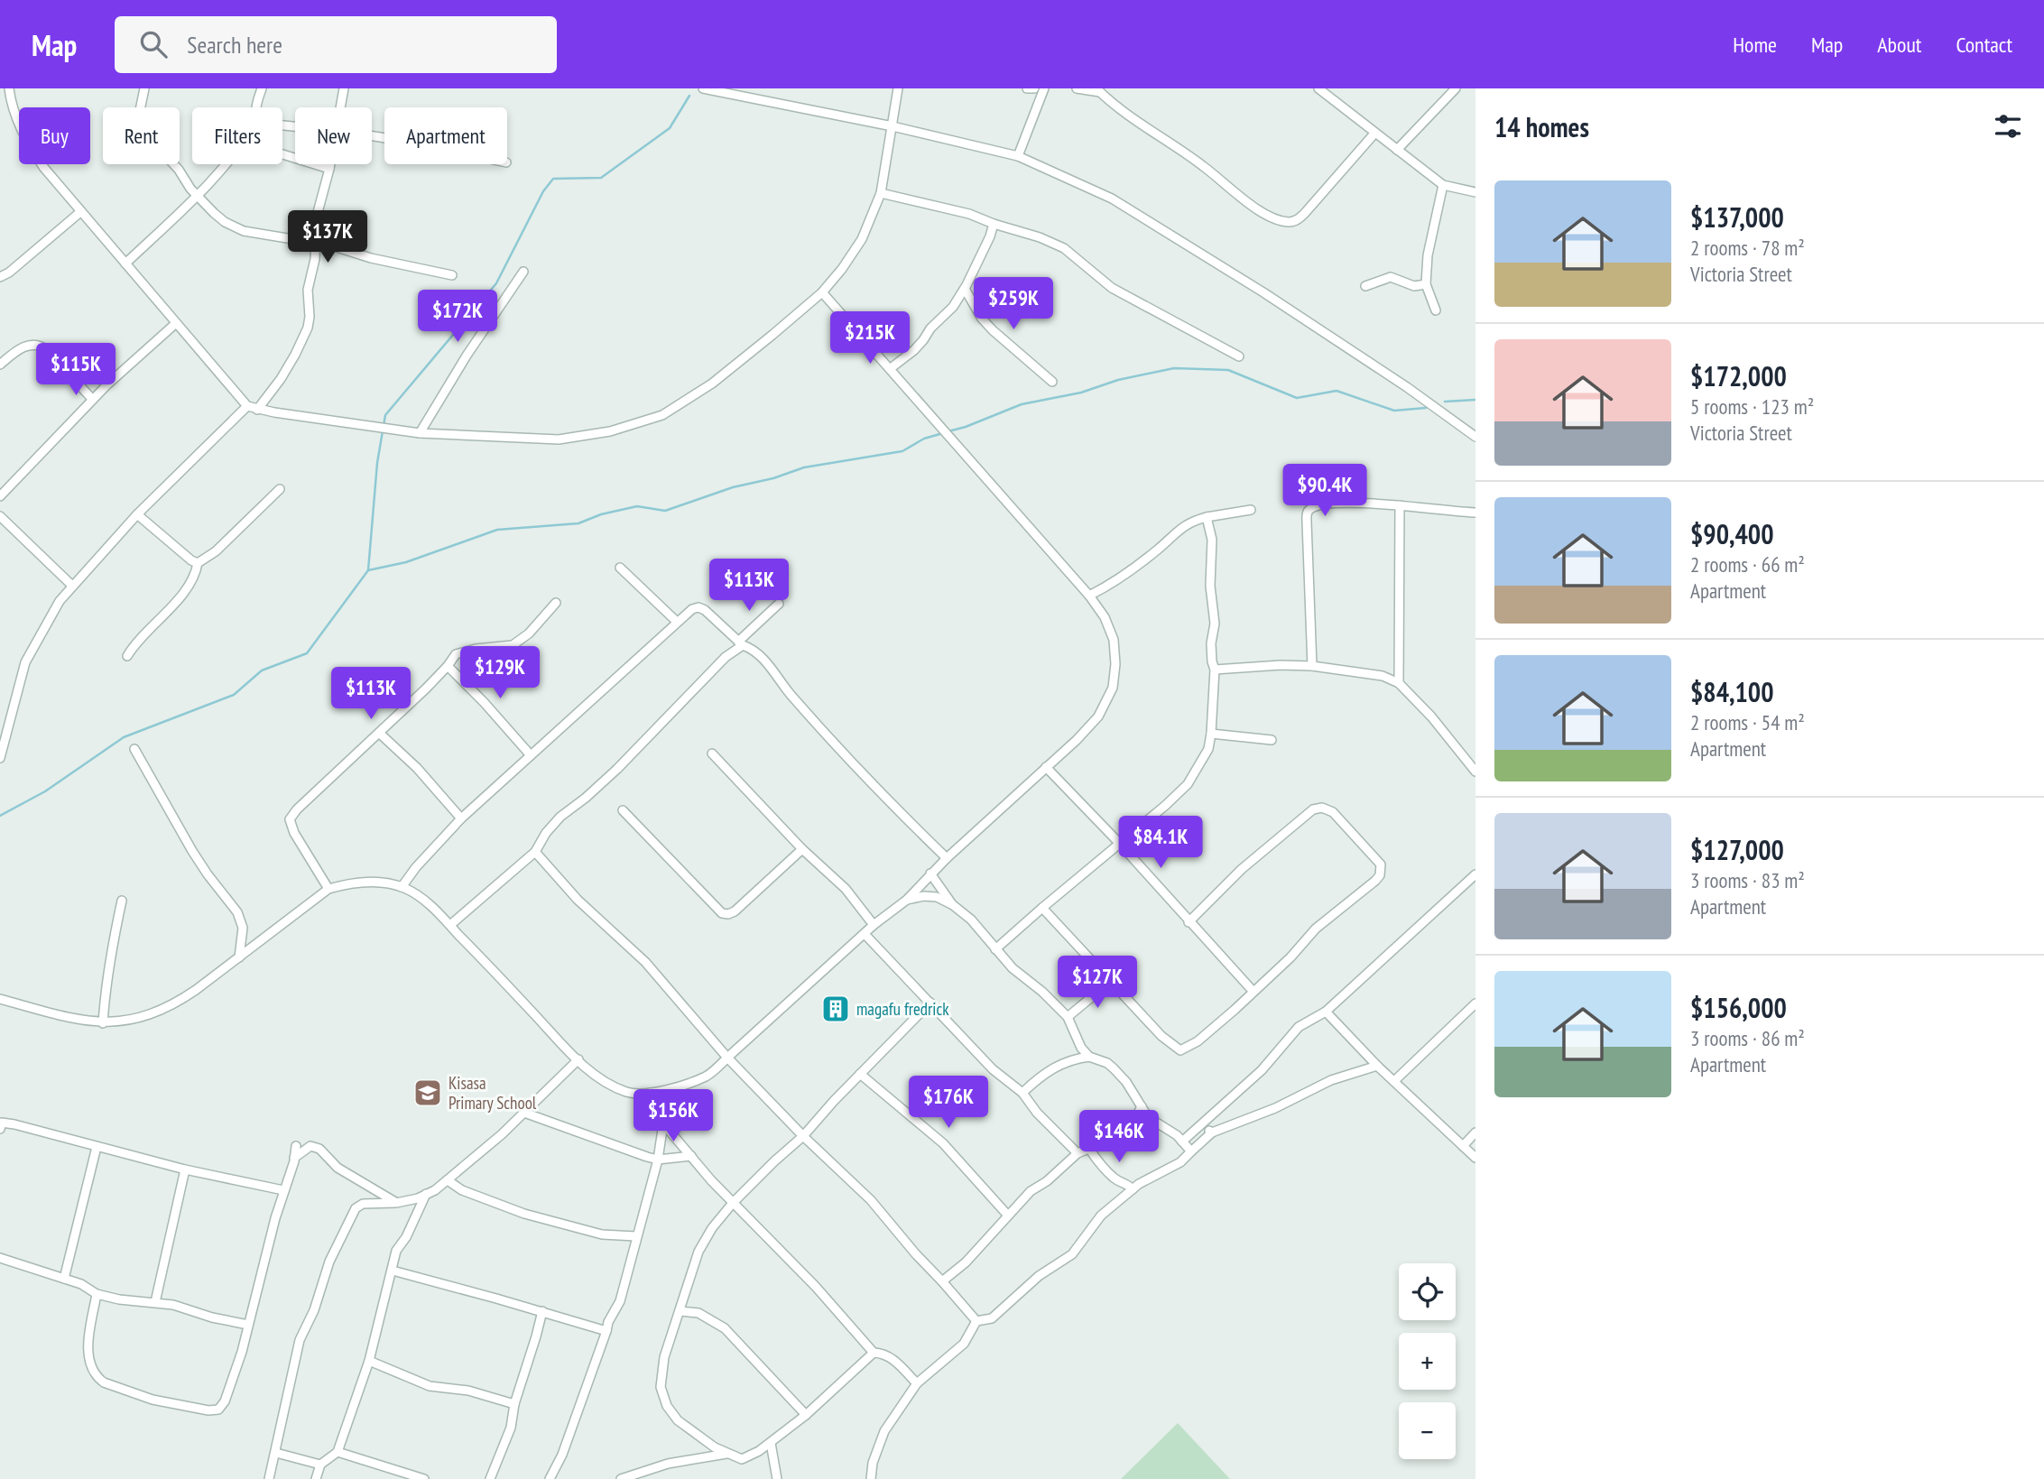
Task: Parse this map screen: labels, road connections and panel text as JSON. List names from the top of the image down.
{
  "places": {
    "building": ["magafu fredrick"],
    "school or university": ["Kisasa Primary School"]
  },
  "page": {
    "header": "Map",
    "search": "Search here",
    "nav": [
      "Home",
      "Map",
      "About",
      "Contact"
    ],
    "heading": "14 homes",
    "chip": [
      "Buy",
      "Rent",
      "Filters",
      "New",
      "Apartment"
    ],
    "list": [
      {
        "name": "$137,000",
        "note": "2 rooms · 78 m² · Victoria Street"
      },
      {
        "name": "$172,000",
        "note": "5 rooms · 123 m² · Victoria Street"
      },
      {
        "name": "$90,400",
        "note": "2 rooms · 66 m² · Apartment"
      },
      {
        "name": "$84,100",
        "note": "2 rooms · 54 m² · Apartment"
      },
      {
        "name": "$127,000",
        "note": "3 rooms · 83 m² · Apartment"
      },
      {
        "name": "$156,000",
        "note": "3 rooms · 86 m² · Apartment"
      }
    ],
    "price": [
      "$137K",
      "$259K",
      "$172K",
      "$215K",
      "$115K",
      "$90.4K",
      "$113K",
      "$129K",
      "$113K",
      "$84.1K",
      "$127K",
      "$176K",
      "$156K",
      "$146K"
    ],
    "map_buttons": ["+", "−"]
  }
}
